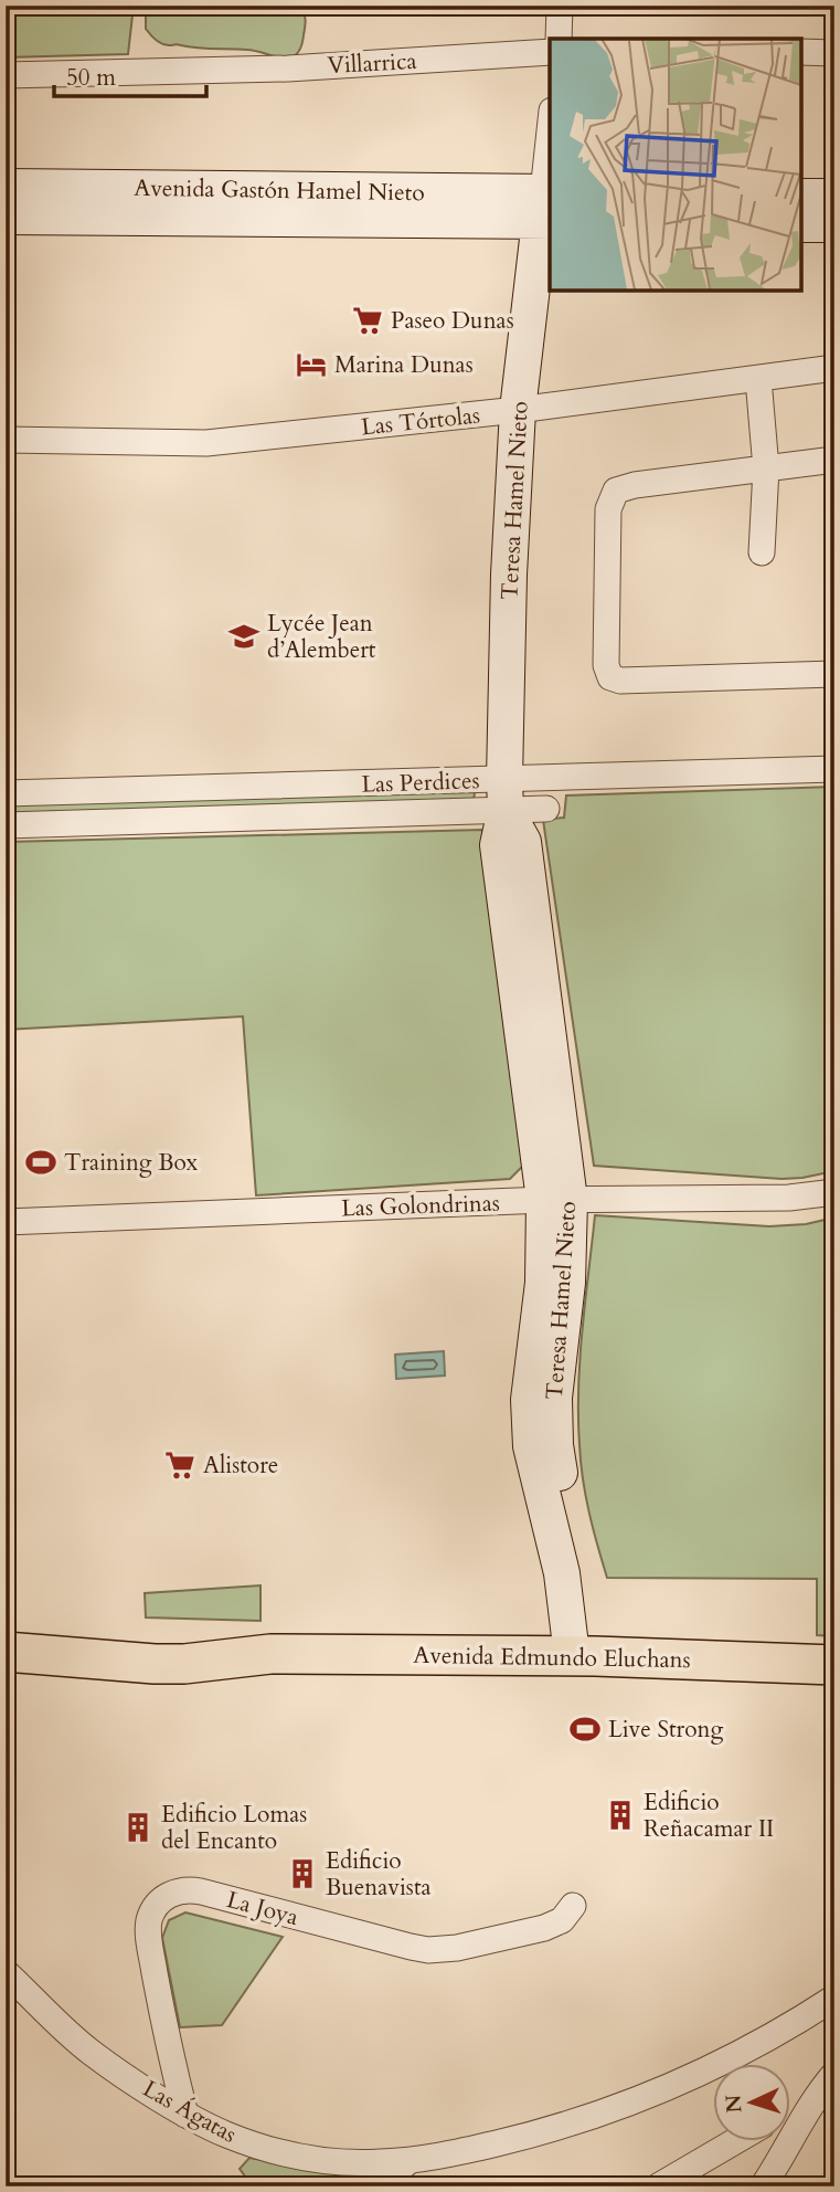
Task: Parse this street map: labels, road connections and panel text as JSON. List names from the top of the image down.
{
  "streets": {
    "main road": ["Avenida Gastón Hamel Nieto", "Teresa Hamel Nieto", "Avenida Edmundo Eluchans"],
    "street": [
      "Villarrica",
      "Las Tórtolas",
      "Las Perdices",
      "Las Golondrinas",
      "La Joya",
      "Las Ágatas"
    ]
  },
  "crossings": [
    ["Avenida Gastón Hamel Nieto", "Teresa Hamel Nieto"],
    ["Las Tórtolas", "Teresa Hamel Nieto"],
    ["Teresa Hamel Nieto", "Las Perdices"],
    ["Teresa Hamel Nieto", "Las Golondrinas"],
    ["Teresa Hamel Nieto", "Avenida Edmundo Eluchans"],
    ["La Joya", "Las Ágatas"]
  ],
  "places": {
    "supermarket": ["Paseo Dunas", "Alistore"],
    "hotel": ["Marina Dunas"],
    "school or university": ["Lycée Jean d’Alembert"],
    "sports": ["Training Box", "Live Strong"],
    "building": ["Edificio Reñacamar II", "Edificio Lomas del Encanto", "Edificio Buenavista"]
  },
  "scale_bar": "50 m",
  "north": "left"
}
